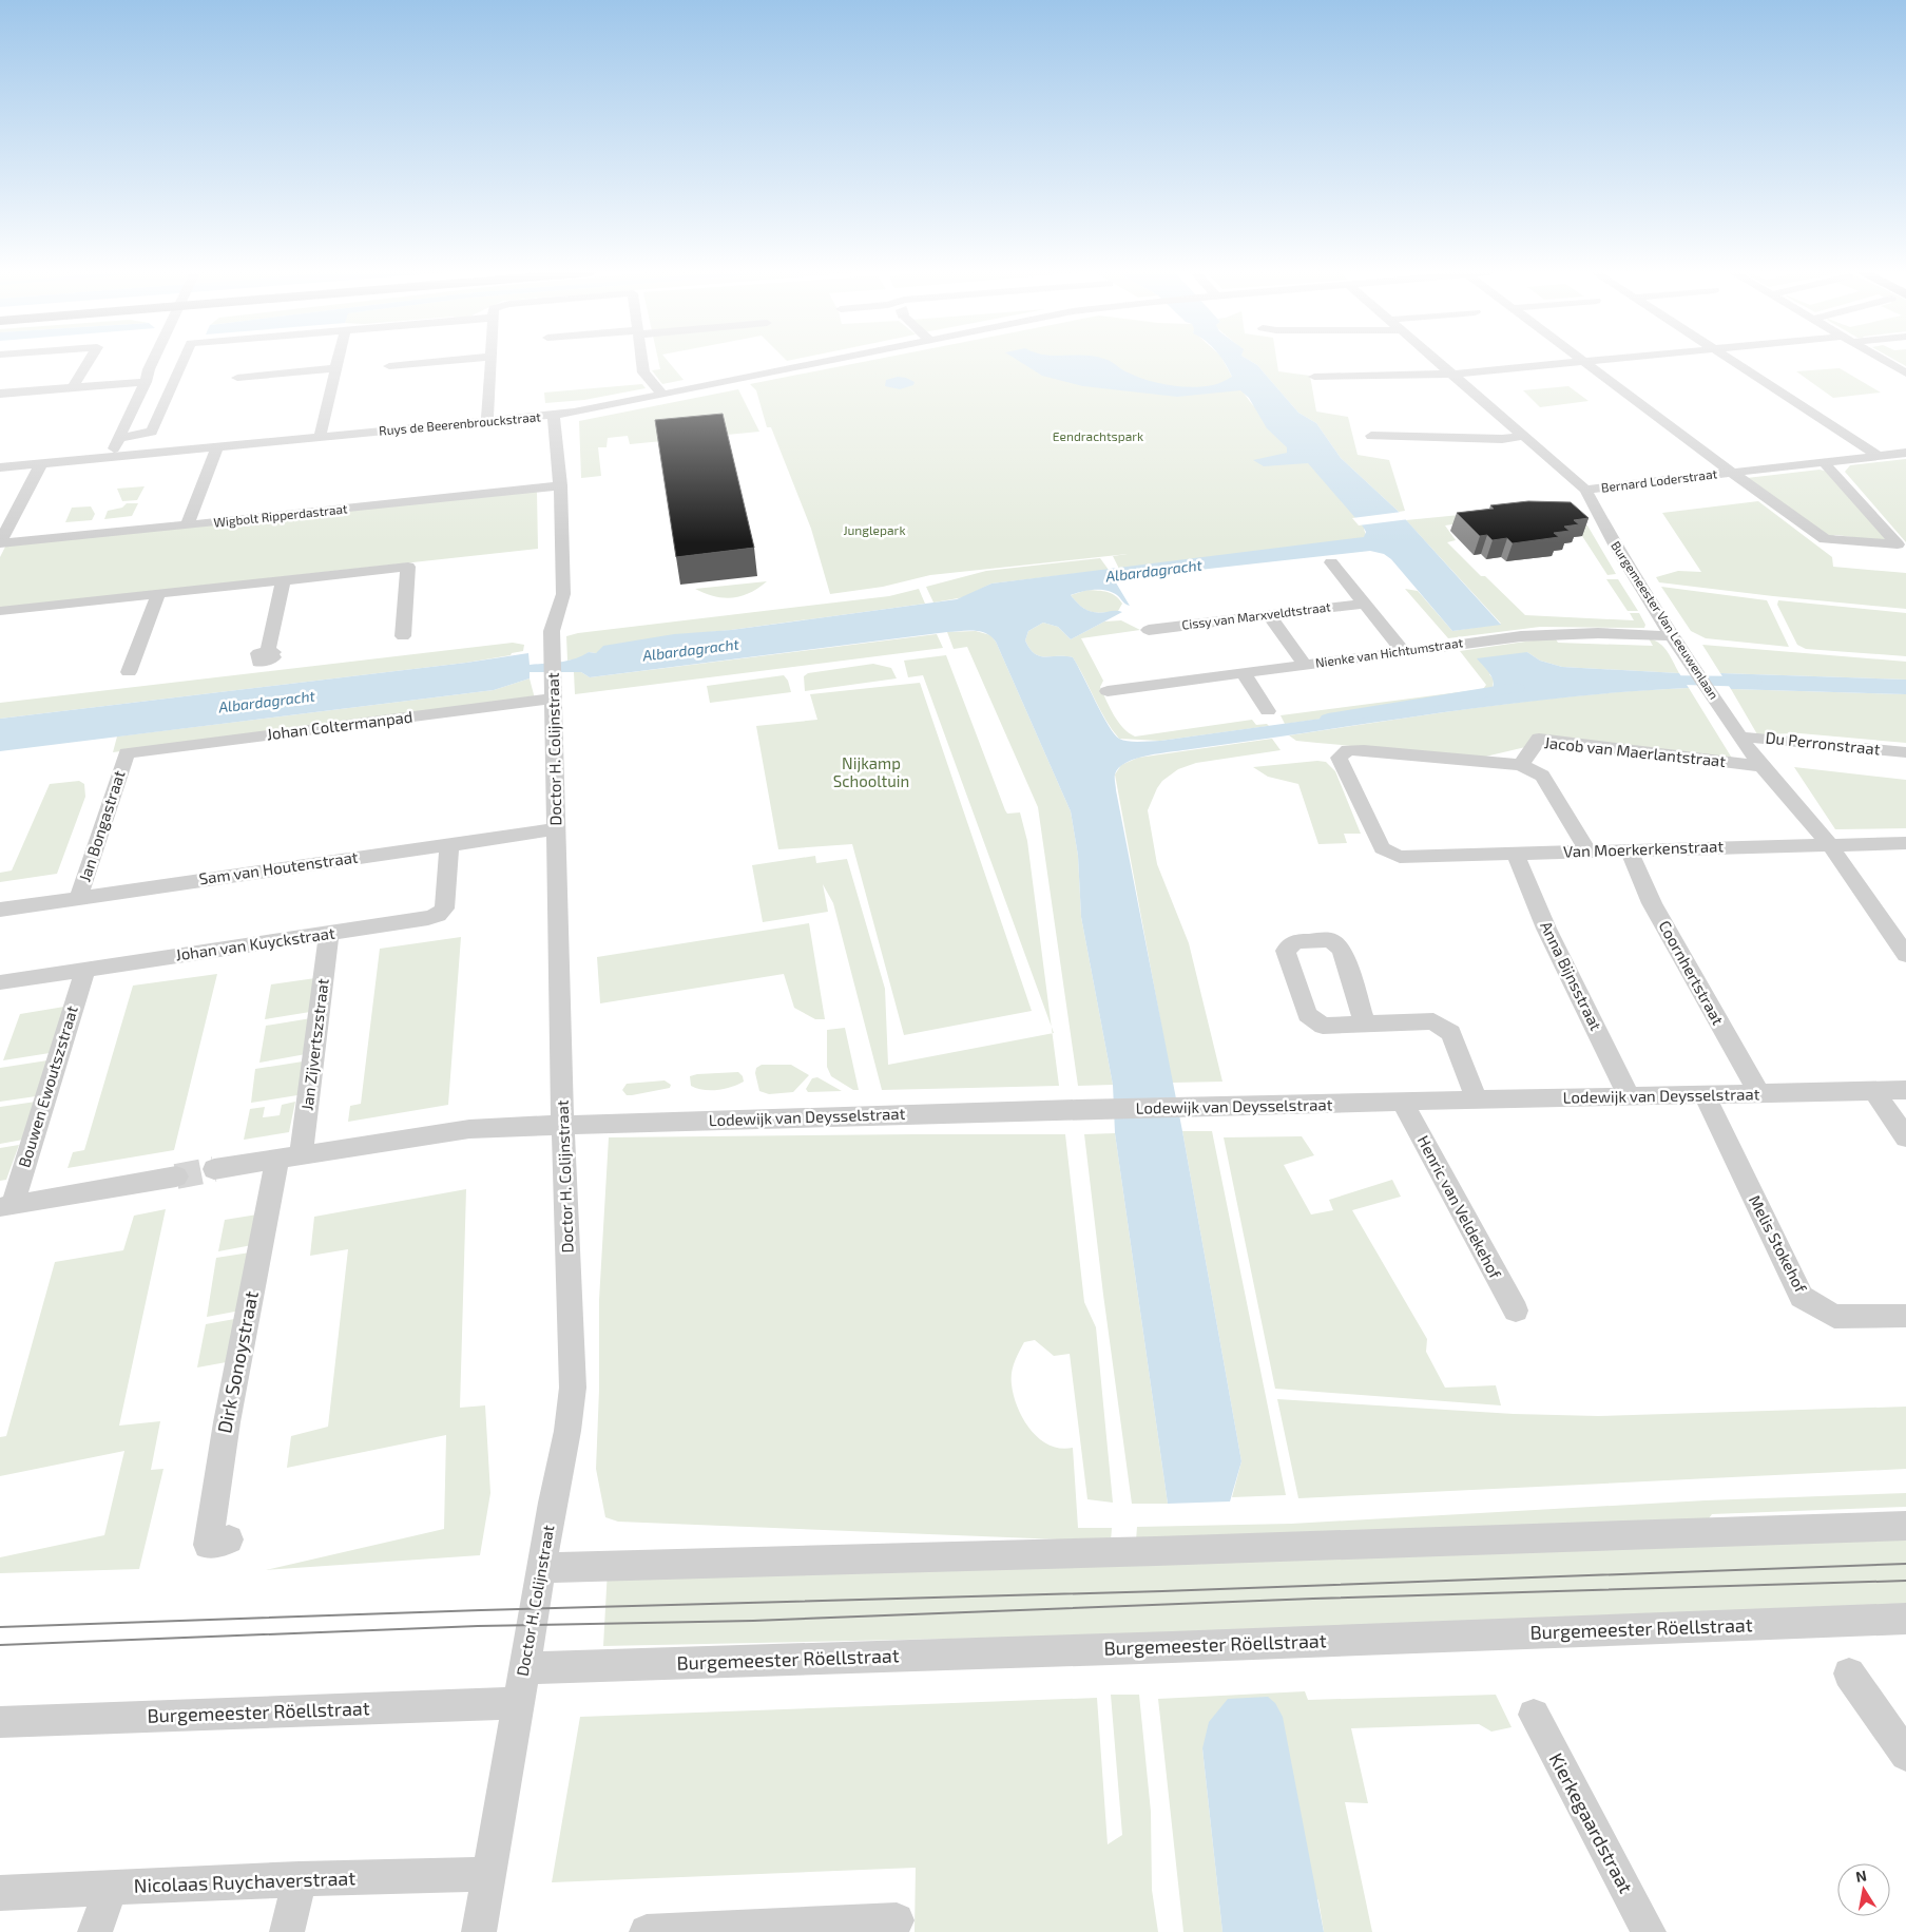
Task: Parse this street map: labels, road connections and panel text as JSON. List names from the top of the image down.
{
  "streets": {
    "street": [
      "Ruys de Beerenbrouckstraat",
      "Bernard Loderstraat",
      "Wigbolt Ripperdastraat",
      "Cissy van Marxveldtstraat",
      "Burgemeester Van Leeuwenlaan",
      "Nienke van Hichtumstraat",
      "Johan Coltermanpad",
      "Du Perronstraat",
      "Doctor H. Colijnstraat",
      "Jacob van Maerlantstraat",
      "Jan Bongastraat",
      "Van Moerkerkenstraat",
      "Sam van Houtenstraat",
      "Johan van Kuyckstraat",
      "Coornhertstraat",
      "Anna Bijnsstraat",
      "Jan Zijvertszstraat",
      "Bouwen Ewoutszstraat",
      "Lodewijk van Deysselstraat",
      "Henric van Veldekehof",
      "Melis Stokehof",
      "Dirk Sonoystraat",
      "Burgemeester Röellstraat",
      "Kierkegaardstraat",
      "Nicolaas Ruychaverstraat"
    ]
  },
  "crossings": [
    ["Ruys de Beerenbrouckstraat", "Doctor H. Colijnstraat"],
    ["Bernard Loderstraat", "Burgemeester Van Leeuwenlaan"],
    ["Wigbolt Ripperdastraat", "Doctor H. Colijnstraat"],
    ["Burgemeester Van Leeuwenlaan", "Nienke van Hichtumstraat"],
    ["Burgemeester Van Leeuwenlaan", "Du Perronstraat"],
    ["Burgemeester Van Leeuwenlaan", "Jacob van Maerlantstraat"],
    ["Burgemeester Van Leeuwenlaan", "Van Moerkerkenstraat"],
    ["Johan Coltermanpad", "Doctor H. Colijnstraat"],
    ["Johan Coltermanpad", "Jan Bongastraat"],
    ["Doctor H. Colijnstraat", "Sam van Houtenstraat"],
    ["Doctor H. Colijnstraat", "Lodewijk van Deysselstraat"],
    ["Doctor H. Colijnstraat", "Burgemeester Röellstraat"],
    ["Doctor H. Colijnstraat", "Nicolaas Ruychaverstraat"],
    ["Jacob van Maerlantstraat", "Van Moerkerkenstraat"],
    ["Jan Bongastraat", "Sam van Houtenstraat"],
    ["Van Moerkerkenstraat", "Coornhertstraat"],
    ["Van Moerkerkenstraat", "Anna Bijnsstraat"],
    ["Sam van Houtenstraat", "Johan van Kuyckstraat"],
    ["Johan van Kuyckstraat", "Jan Zijvertszstraat"],
    ["Johan van Kuyckstraat", "Bouwen Ewoutszstraat"],
    ["Coornhertstraat", "Lodewijk van Deysselstraat"],
    ["Anna Bijnsstraat", "Lodewijk van Deysselstraat"],
    ["Jan Zijvertszstraat", "Dirk Sonoystraat"],
    ["Lodewijk van Deysselstraat", "Henric van Veldekehof"],
    ["Lodewijk van Deysselstraat", "Melis Stokehof"]
  ],
  "water": ["Albardagracht"],
  "parks": ["Eendrachtspark", "Junglepark", "Nijkamp Schooltuin"],
  "north": "top"
}
